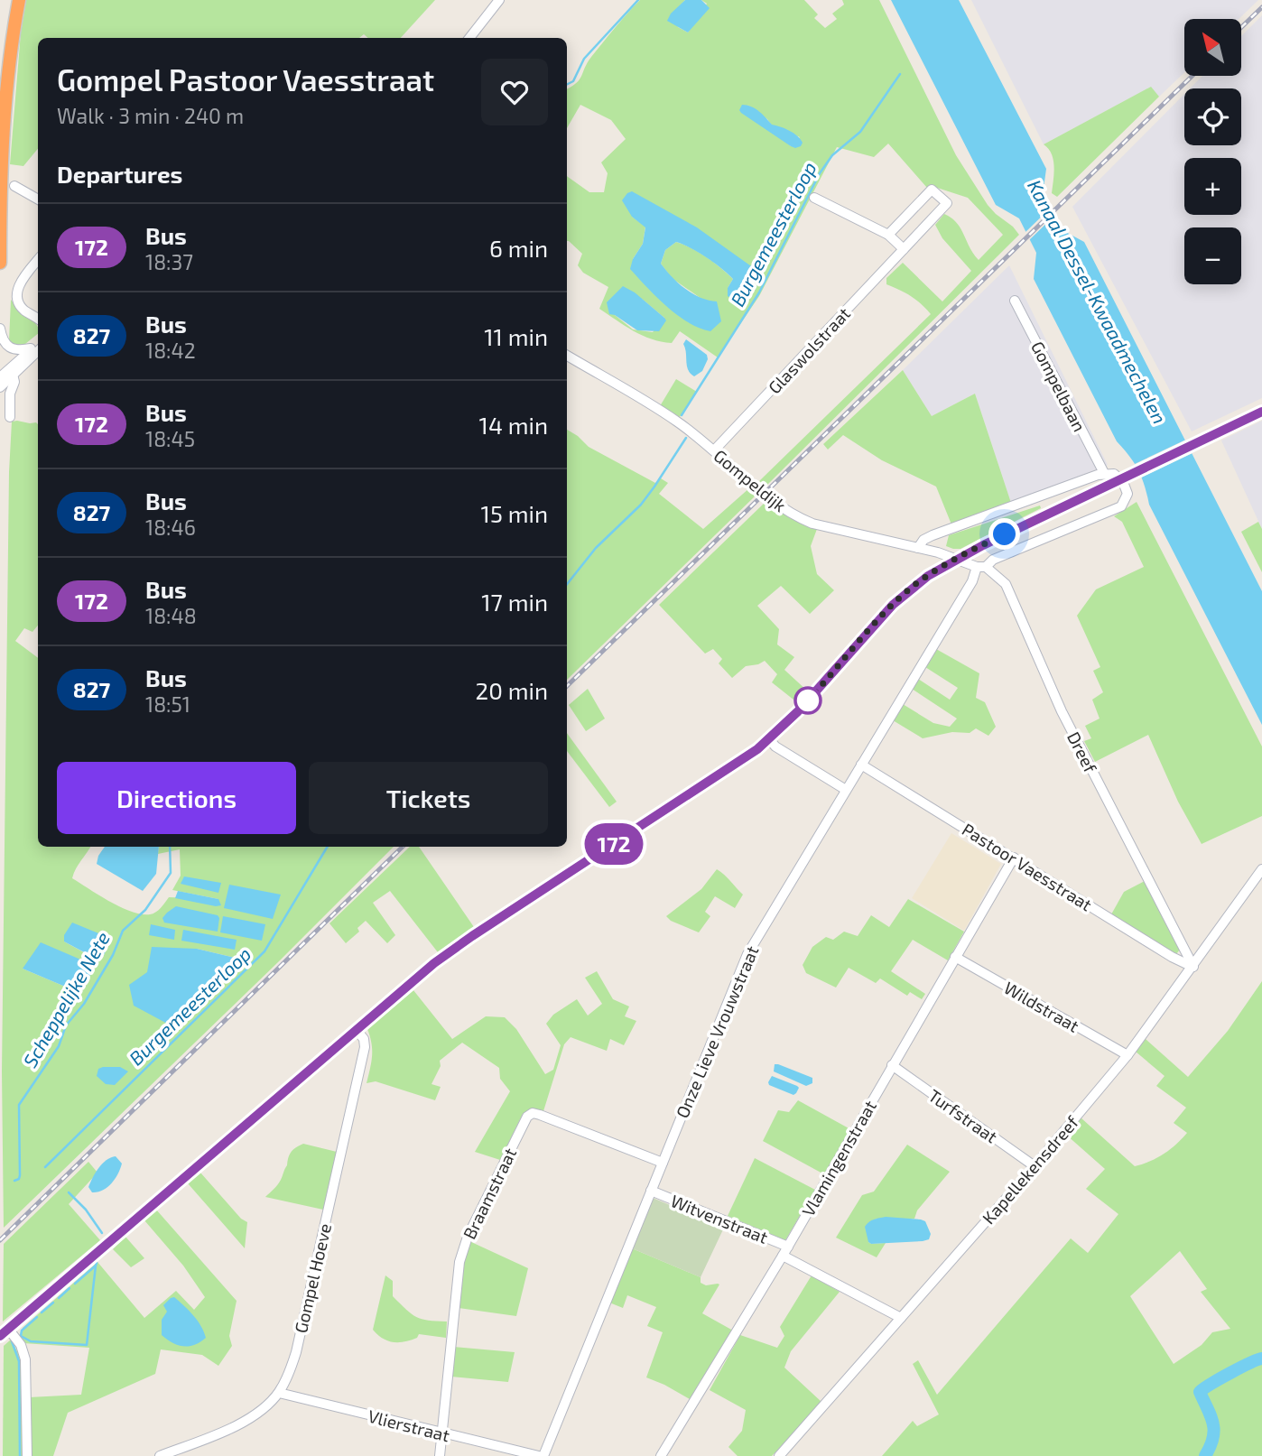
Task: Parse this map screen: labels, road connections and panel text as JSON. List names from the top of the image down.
{
  "streets": {
    "street": [
      "Glaswolstraat",
      "Gompelbaan",
      "Gompeldijk",
      "Dreef",
      "Pastoor Vaesstraat",
      "Wildstraat",
      "Onze Lieve Vrouwstraat",
      "Turfstraat",
      "Vlamingenstraat",
      "Kapellekensdreef",
      "Braamstraat",
      "Witvenstraat",
      "Gompel Hoeve",
      "Vlierstraat"
    ]
  },
  "crossings": [
    ["Glaswolstraat", "Gompeldijk"],
    ["Gompelbaan", "Dreef"],
    ["Gompelbaan", "Onze Lieve Vrouwstraat"],
    ["Gompeldijk", "Dreef"],
    ["Dreef", "Pastoor Vaesstraat"],
    ["Dreef", "Onze Lieve Vrouwstraat"],
    ["Dreef", "Kapellekensdreef"],
    ["Pastoor Vaesstraat", "Onze Lieve Vrouwstraat"],
    ["Pastoor Vaesstraat", "Vlamingenstraat"],
    ["Pastoor Vaesstraat", "Kapellekensdreef"],
    ["Wildstraat", "Vlamingenstraat"],
    ["Wildstraat", "Kapellekensdreef"],
    ["Onze Lieve Vrouwstraat", "Braamstraat"],
    ["Onze Lieve Vrouwstraat", "Witvenstraat"],
    ["Turfstraat", "Vlamingenstraat"],
    ["Turfstraat", "Kapellekensdreef"],
    ["Vlamingenstraat", "Witvenstraat"],
    ["Kapellekensdreef", "Witvenstraat"],
    ["Braamstraat", "Vlierstraat"],
    ["Gompel Hoeve", "Vlierstraat"]
  ],
  "water": ["Burgemeesterloop", "Kanaal Dessel-Kwaadmechelen", "Scheppelijke Nete"],
  "lines": ["bus line 172"],
  "north": "top left",
  "page": {
    "on_map": "172",
    "map_buttons": ["+", "−"],
    "heading": [
      ["Gompel Pastoor Vaesstraat", "Walk · 3 min · 240 m"],
      "Departures"
    ],
    "list": [
      {
        "mark": "172",
        "name": "Bus",
        "note": "18:37",
        "value": "6 min"
      },
      {
        "mark": "827",
        "name": "Bus",
        "note": "18:42",
        "value": "11 min"
      },
      {
        "mark": "172",
        "name": "Bus",
        "note": "18:45",
        "value": "14 min"
      },
      {
        "mark": "827",
        "name": "Bus",
        "note": "18:46",
        "value": "15 min"
      },
      {
        "mark": "172",
        "name": "Bus",
        "note": "18:48",
        "value": "17 min"
      },
      {
        "mark": "827",
        "name": "Bus",
        "note": "18:51",
        "value": "20 min"
      }
    ],
    "buttons": ["Directions", "Tickets"]
  }
}
